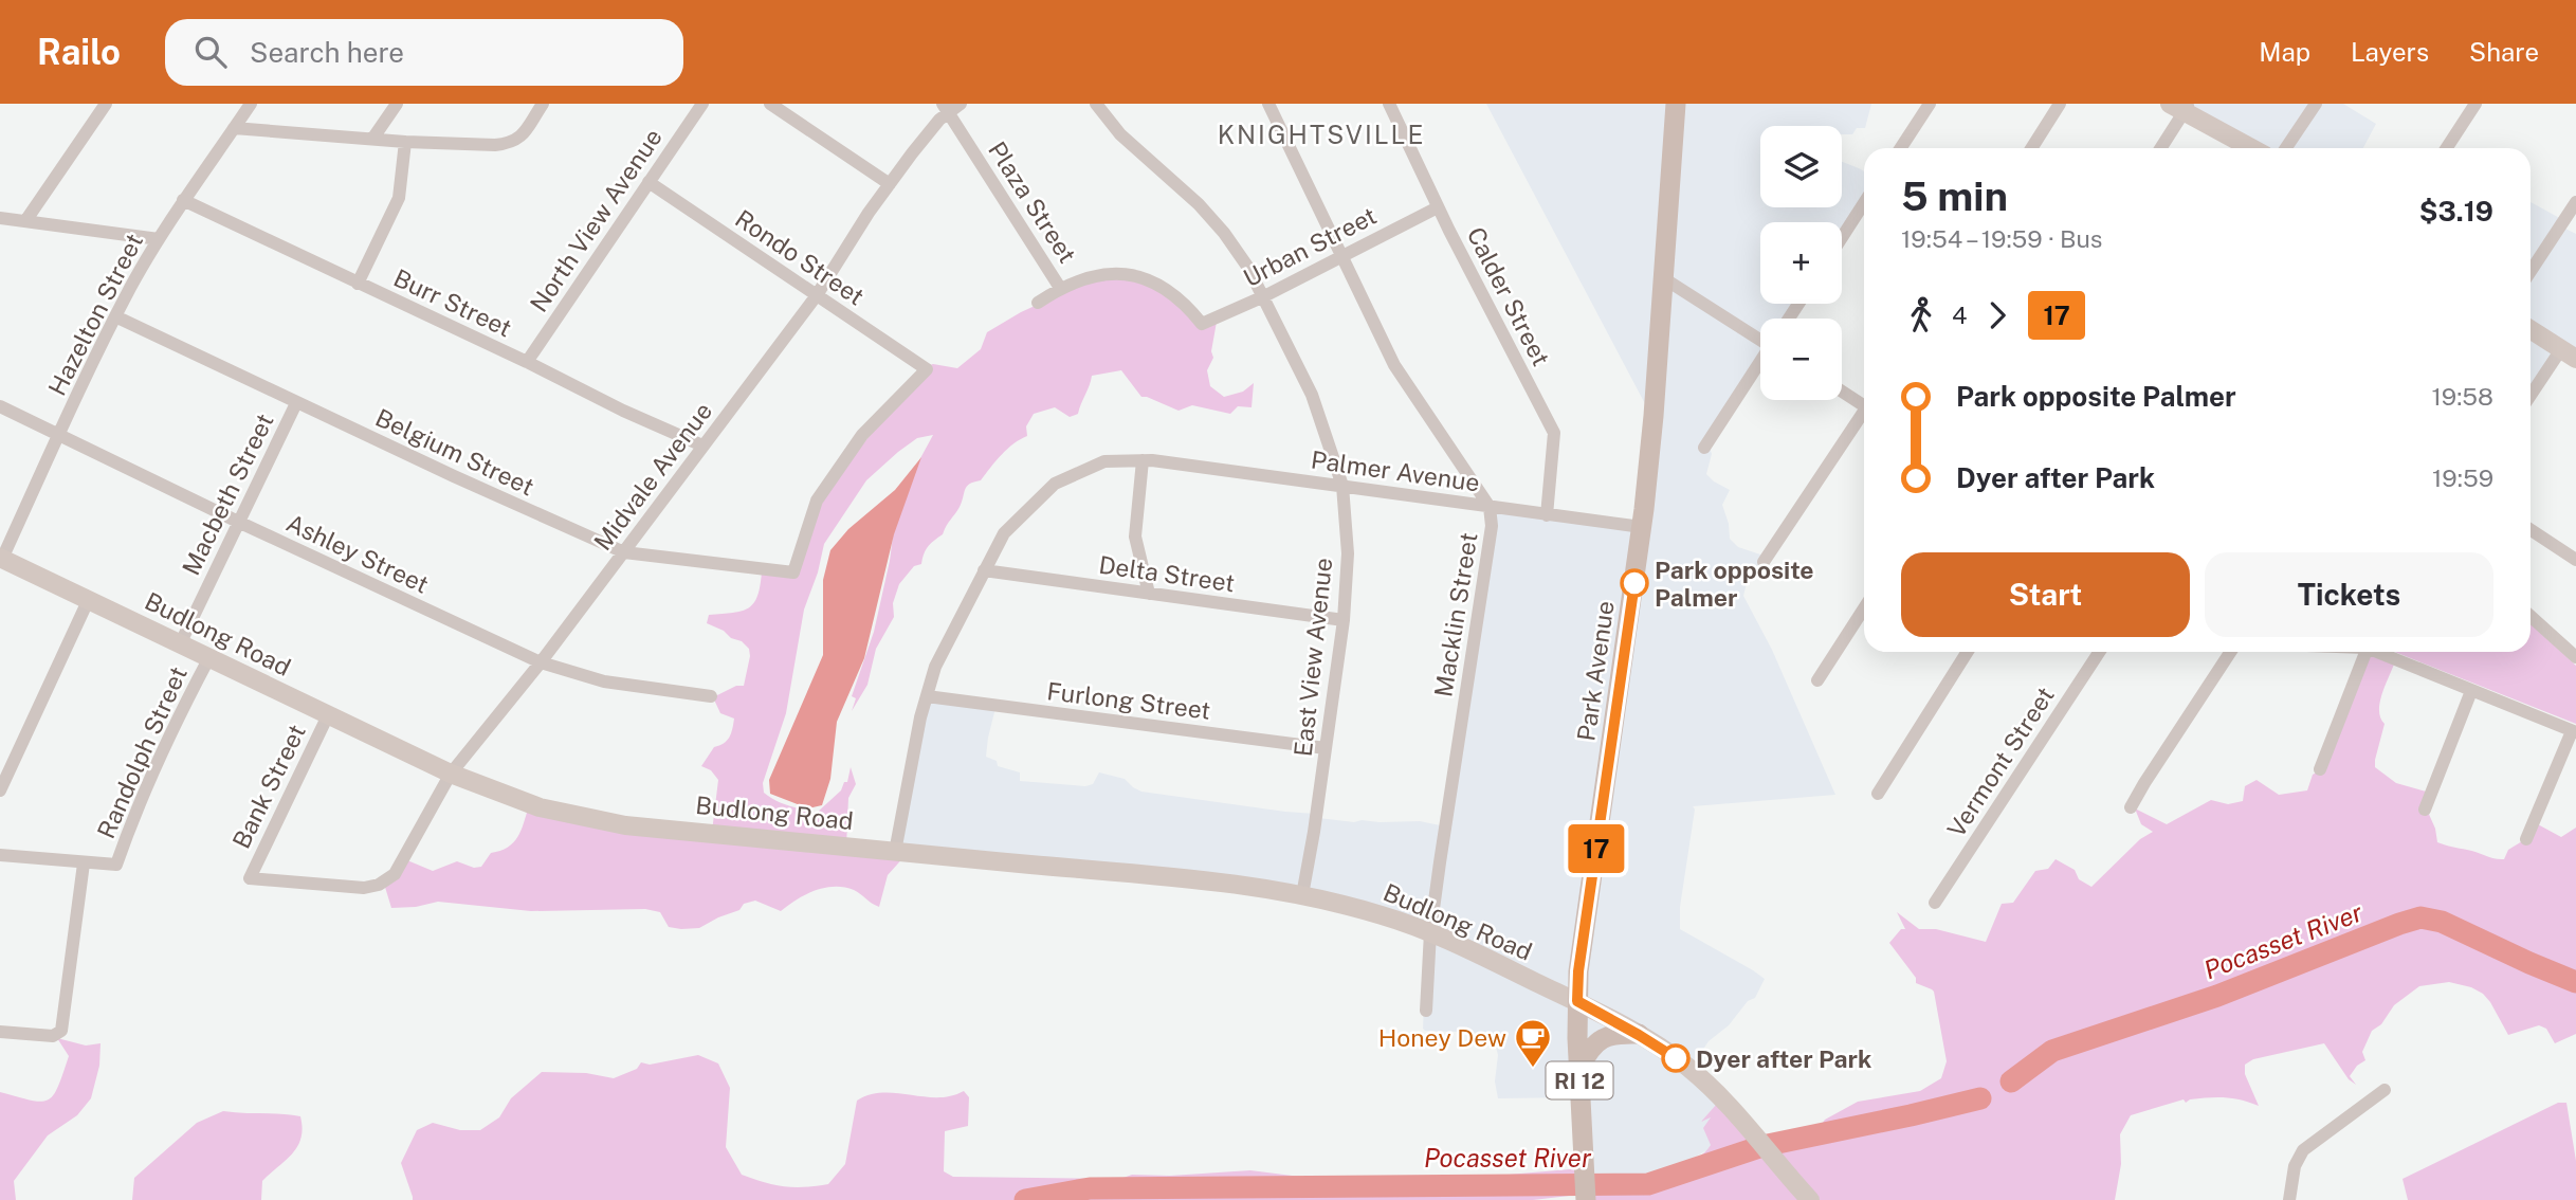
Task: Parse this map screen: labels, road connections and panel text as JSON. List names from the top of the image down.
{
  "streets": {
    "main road": ["Budlong Road", "Park Avenue", "RI 12"],
    "street": [
      "Plaza Street",
      "North View Avenue",
      "Urban Street",
      "Rondo Street",
      "Calder Street",
      "Burr Street",
      "Hazelton Street",
      "Belgium Street",
      "Palmer Avenue",
      "Midvale Avenue",
      "Macbeth Street",
      "Ashley Street",
      "Delta Street",
      "Macklin Street",
      "East View Avenue",
      "Furlong Street",
      "Randolph Street",
      "Vermont Street",
      "Bank Street"
    ]
  },
  "crossings": [
    ["Plaza Street", "Urban Street"],
    ["Plaza Street", "Midvale Avenue"],
    ["North View Avenue", "Rondo Street"],
    ["North View Avenue", "Burr Street"],
    ["Urban Street", "Calder Street"],
    ["Urban Street", "Macklin Street"],
    ["Urban Street", "East View Avenue"],
    ["Rondo Street", "Belgium Street"],
    ["Rondo Street", "Midvale Avenue"],
    ["Calder Street", "Palmer Avenue"],
    ["Burr Street", "Hazelton Street"],
    ["Burr Street", "Midvale Avenue"],
    ["Hazelton Street", "Belgium Street"],
    ["Hazelton Street", "Ashley Street"],
    ["Hazelton Street", "Budlong Road"],
    ["Belgium Street", "Midvale Avenue"],
    ["Belgium Street", "Macbeth Street"],
    ["Palmer Avenue", "Delta Street"],
    ["Palmer Avenue", "Macklin Street"],
    ["Palmer Avenue", "Budlong Road"],
    ["Palmer Avenue", "East View Avenue"],
    ["Palmer Avenue", "Park Avenue"],
    ["Palmer Avenue", "Furlong Street"],
    ["Midvale Avenue", "Ashley Street"],
    ["Midvale Avenue", "Budlong Road"],
    ["Midvale Avenue", "Bank Street"],
    ["Macbeth Street", "Ashley Street"],
    ["Macbeth Street", "Budlong Road"],
    ["Delta Street", "East View Avenue"],
    ["Macklin Street", "Budlong Road"],
    ["Budlong Road", "East View Avenue"],
    ["Budlong Road", "Park Avenue"],
    ["Budlong Road", "Randolph Street"],
    ["Budlong Road", "Bank Street"],
    ["East View Avenue", "Furlong Street"]
  ],
  "districts": ["KNIGHTSVILLE"],
  "water": ["Pocasset River"],
  "places": {
    "other": ["Park opposite Palmer", "Dyer after Park"],
    "cafe": ["Honey Dew"]
  },
  "lines": ["bus line 17"],
  "page": {
    "header": "Railo",
    "search": "Search here",
    "nav": ["Map", "Layers", "Share"],
    "on_map": "17",
    "map_buttons": ["+", "−"],
    "heading": ["5 min", "19:54 – 19:59 · Bus", "$3.19"],
    "legs": ["4", "17"],
    "list": [
      {
        "name": "Park opposite Palmer",
        "value": "19:58"
      },
      {
        "name": "Dyer after Park",
        "value": "19:59"
      }
    ],
    "buttons": ["Start", "Tickets"]
  }
}
